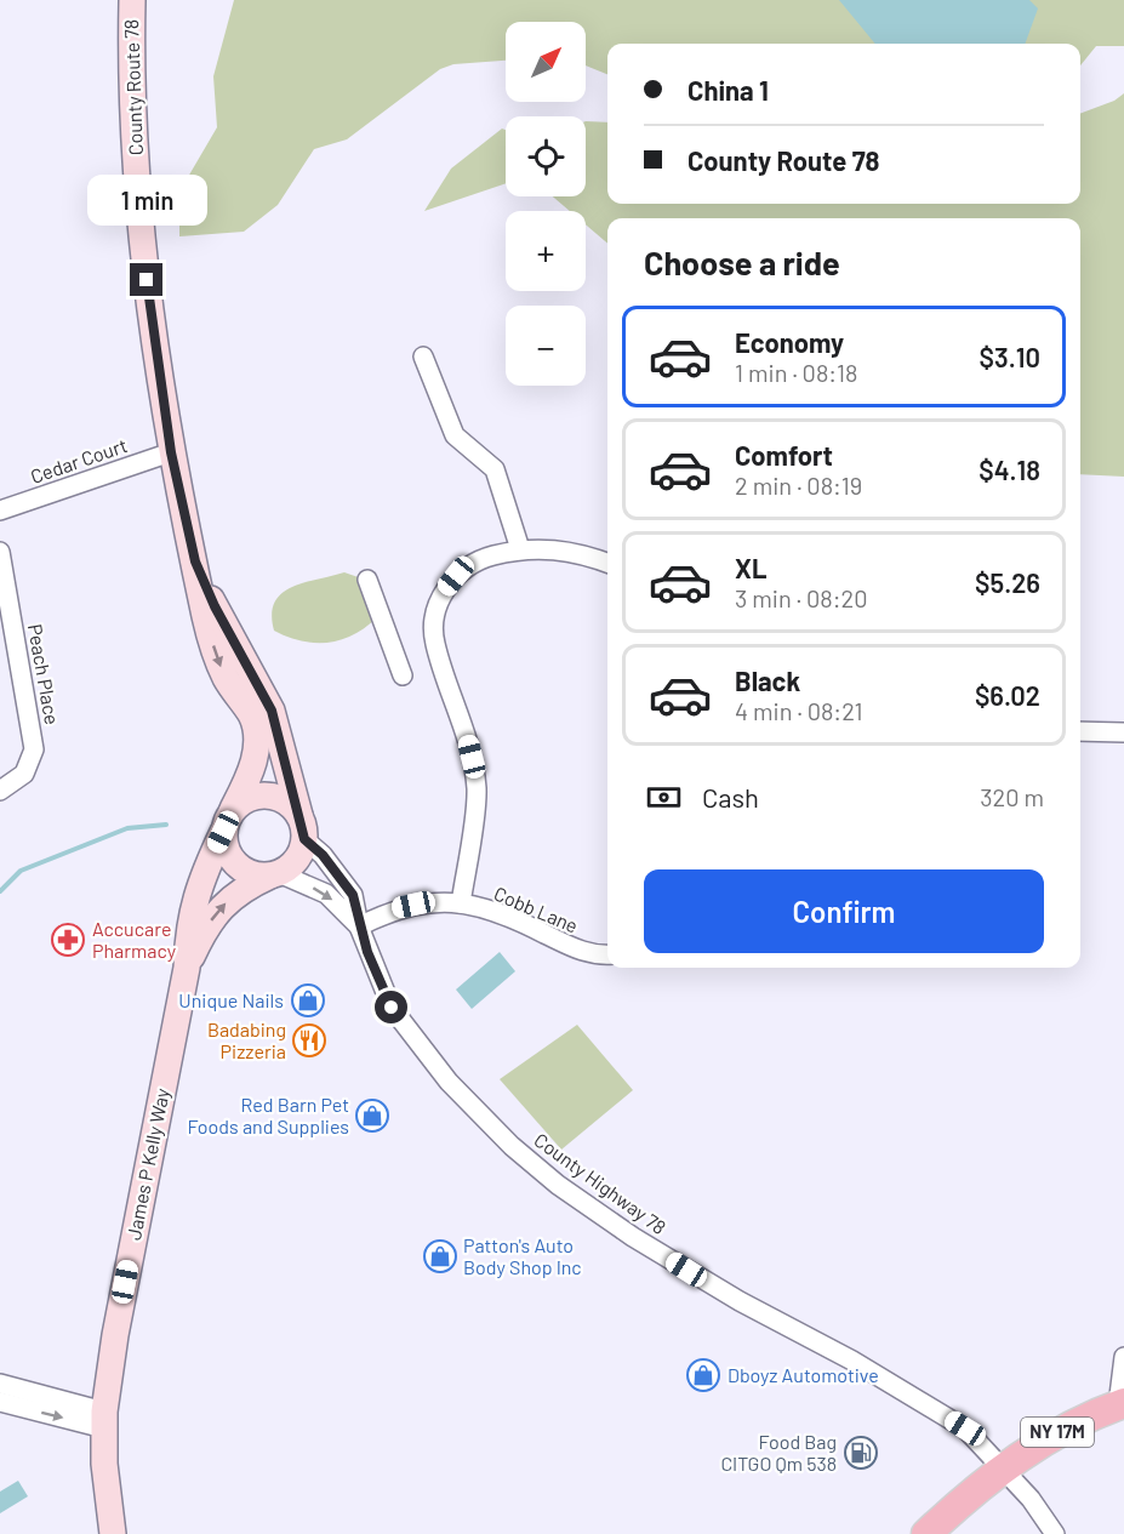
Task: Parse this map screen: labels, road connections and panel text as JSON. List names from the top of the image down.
{
  "streets": {
    "main road": ["NY 17M"],
    "street": [
      "County Route 78",
      "Cedar Court",
      "Peach Place",
      "Cobb Lane",
      "James P Kelly Way",
      "County Highway 78"
    ]
  },
  "crossings": [
    ["County Route 78", "Cedar Court"],
    ["County Route 78", "James P Kelly Way"],
    ["County Route 78", "County Highway 78"],
    ["Cobb Lane", "County Highway 78"],
    ["James P Kelly Way", "County Highway 78"],
    ["County Highway 78", "NY 17M"]
  ],
  "places": {
    "pharmacy": ["Accucare Pharmacy"],
    "shop": [
      "Unique Nails",
      "Red Barn Pet Foods and Supplies",
      "Patton's Auto Body Shop Inc",
      "Dboyz Automotive"
    ],
    "restaurant": ["Badabing Pizzeria"],
    "fuel station": ["Food Bag CITGO Qm 538"]
  },
  "north": "top right",
  "page": {
    "map_buttons": ["+", "−"],
    "banner": ["China 1", "County Route 78"],
    "bubble": "1 min",
    "heading": "Choose a ride",
    "list": [
      {
        "name": "Economy",
        "note": "1 min · 08:18",
        "value": "$3.10"
      },
      {
        "name": "Comfort",
        "note": "2 min · 08:19",
        "value": "$4.18"
      },
      {
        "name": "XL",
        "note": "3 min · 08:20",
        "value": "$5.26"
      },
      {
        "name": "Black",
        "note": "4 min · 08:21",
        "value": "$6.02"
      }
    ],
    "pay": ["Cash", "320 m"],
    "buttons": "Confirm"
  }
}
